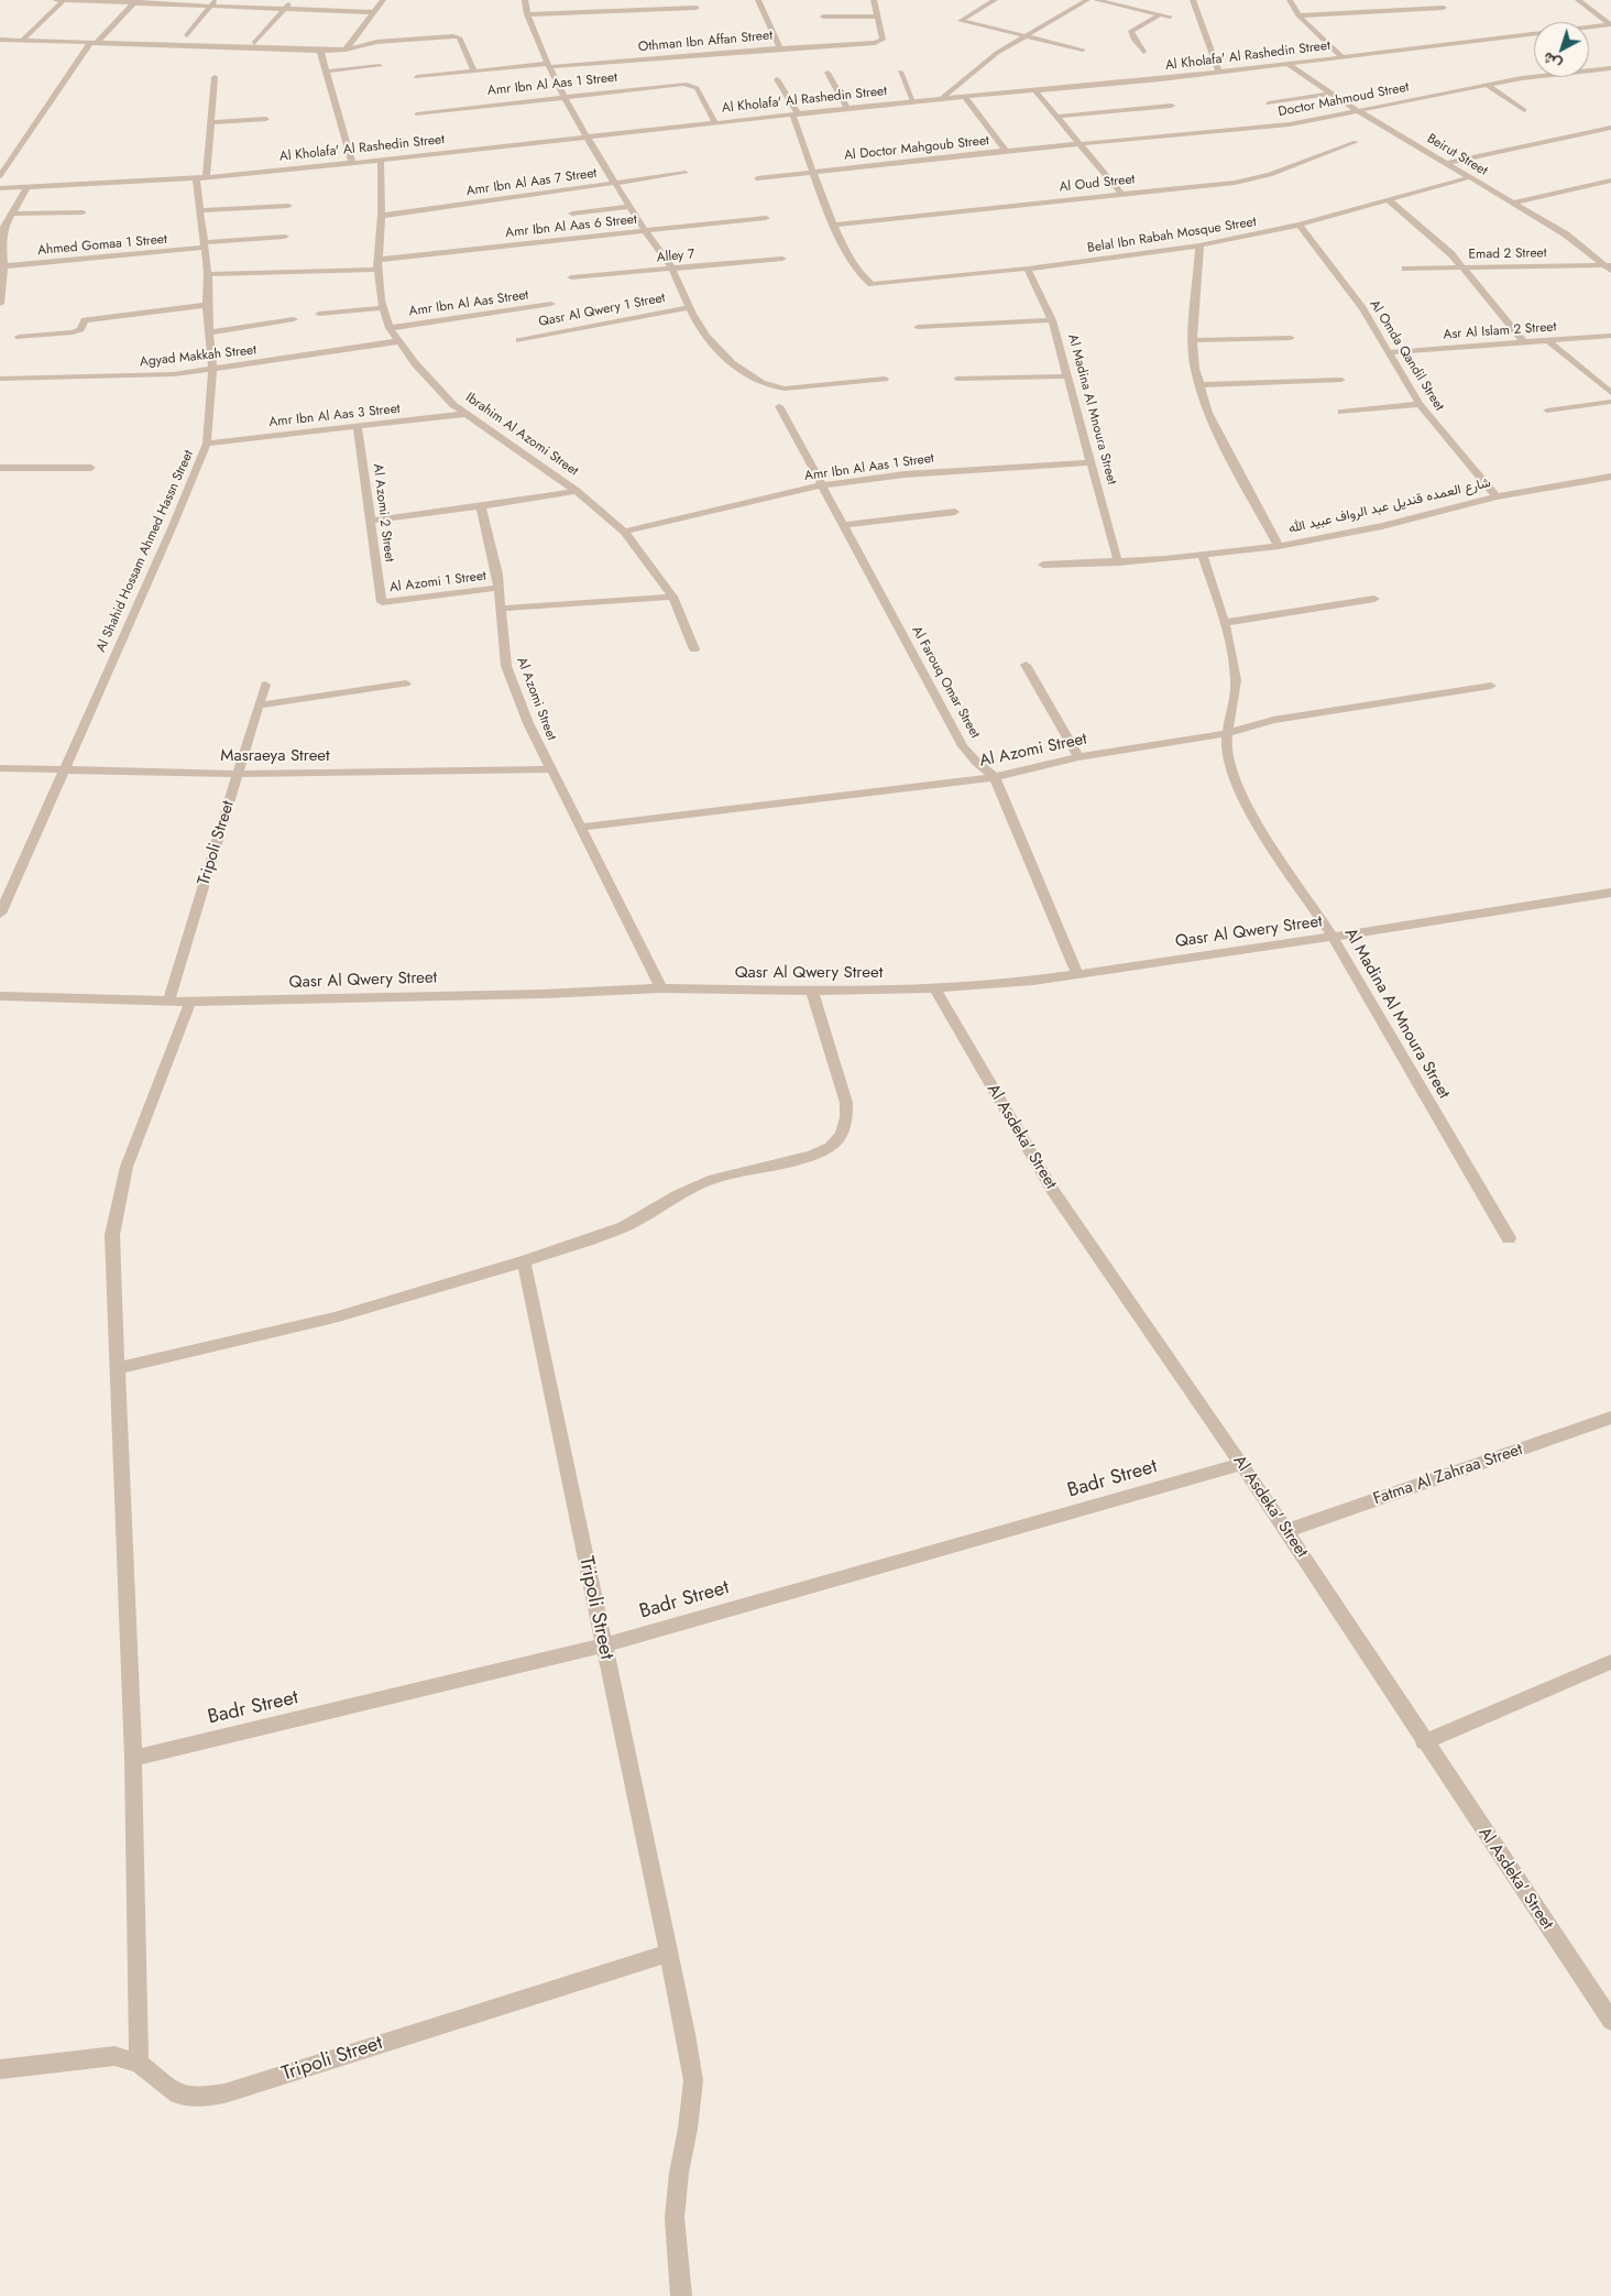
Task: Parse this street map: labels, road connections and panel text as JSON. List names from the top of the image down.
{
  "streets": {
    "street": [
      "Othman Ibn Affan Street",
      "Al Kholafa' Al Rashedin Street",
      "Amr Ibn Al Aas 1 Street",
      "Doctor Mahmoud Street",
      "Al Doctor Mahgoub Street",
      "Beirut Street",
      "Amr Ibn Al Aas 7 Street",
      "Al Oud Street",
      "Amr Ibn Al Aas 6 Street",
      "Belal Ibn Rabah Mosque Street",
      "Ahmed Gomaa 1 Street",
      "Emad 2 Street",
      "Alley 7",
      "Amr Ibn Al Aas Street",
      "Qasr Al Qwery 1 Street",
      "Asr Al Islam 2 Street",
      "Al Omda Qandil Street",
      "Agyad Makkah Street",
      "Al Madina Al Mnoura Street",
      "Amr Ibn Al Aas 3 Street",
      "Ibrahim Al Azomi Street",
      "شارع العمده قنديل عبد الرواف عبيد الله",
      "Al Azomi 2 Street",
      "Al Shahid Hossam Ahmed Hassn Street",
      "Al Azomi 1 Street",
      "Al Farouq Omar Street",
      "Al Azomi Street",
      "Masraeya Street",
      "Tripoli Street",
      "Qasr Al Qwery Street",
      "Al Asdeka' Street",
      "Fatma Al Zahraa Street",
      "Badr Street"
    ]
  },
  "crossings": [
    ["Al Kholafa' Al Rashedin Street", "Amr Ibn Al Aas 1 Street"],
    ["Al Kholafa' Al Rashedin Street", "Beirut Street"],
    ["Al Kholafa' Al Rashedin Street", "Ibrahim Al Azomi Street"],
    ["Al Kholafa' Al Rashedin Street", "Al Shahid Hossam Ahmed Hassn Street"],
    ["Amr Ibn Al Aas 1 Street", "Al Madina Al Mnoura Street"],
    ["Amr Ibn Al Aas 1 Street", "Ibrahim Al Azomi Street"],
    ["Amr Ibn Al Aas 1 Street", "Al Farouq Omar Street"],
    ["Doctor Mahmoud Street", "Al Doctor Mahgoub Street"],
    ["Doctor Mahmoud Street", "Beirut Street"],
    ["Beirut Street", "Belal Ibn Rabah Mosque Street"],
    ["Beirut Street", "Emad 2 Street"],
    ["Amr Ibn Al Aas 7 Street", "Ibrahim Al Azomi Street"],
    ["Al Oud Street", "Belal Ibn Rabah Mosque Street"],
    ["Amr Ibn Al Aas 6 Street", "Ibrahim Al Azomi Street"],
    ["Amr Ibn Al Aas 6 Street", "Al Shahid Hossam Ahmed Hassn Street"],
    ["Belal Ibn Rabah Mosque Street", "Al Omda Qandil Street"],
    ["Belal Ibn Rabah Mosque Street", "Al Madina Al Mnoura Street"],
    ["Ahmed Gomaa 1 Street", "Al Shahid Hossam Ahmed Hassn Street"],
    ["Amr Ibn Al Aas Street", "Ibrahim Al Azomi Street"],
    ["Asr Al Islam 2 Street", "Al Omda Qandil Street"],
    ["Al Omda Qandil Street", "شارع العمده قنديل عبد الرواف عبيد الله"],
    ["Agyad Makkah Street", "Ibrahim Al Azomi Street"],
    ["Agyad Makkah Street", "Al Shahid Hossam Ahmed Hassn Street"],
    ["Al Madina Al Mnoura Street", "شارع العمده قنديل عبد الرواف عبيد الله"],
    ["Al Madina Al Mnoura Street", "Al Azomi Street"],
    ["Al Madina Al Mnoura Street", "Qasr Al Qwery Street"],
    ["Amr Ibn Al Aas 3 Street", "Ibrahim Al Azomi Street"],
    ["Amr Ibn Al Aas 3 Street", "Al Azomi 2 Street"],
    ["Amr Ibn Al Aas 3 Street", "Al Shahid Hossam Ahmed Hassn Street"],
    ["Al Azomi 2 Street", "Al Azomi 1 Street"],
    ["Al Shahid Hossam Ahmed Hassn Street", "Masraeya Street"],
    ["Al Azomi 1 Street", "Al Azomi Street"],
    ["Al Farouq Omar Street", "Al Azomi Street"],
    ["Al Farouq Omar Street", "Qasr Al Qwery Street"],
    ["Al Azomi Street", "Masraeya Street"],
    ["Al Azomi Street", "Qasr Al Qwery Street"],
    ["Masraeya Street", "Tripoli Street"],
    ["Tripoli Street", "Qasr Al Qwery Street"],
    ["Tripoli Street", "Badr Street"],
    ["Qasr Al Qwery Street", "Al Asdeka' Street"],
    ["Al Asdeka' Street", "Fatma Al Zahraa Street"],
    ["Al Asdeka' Street", "Badr Street"]
  ],
  "north": "bottom left"
}
